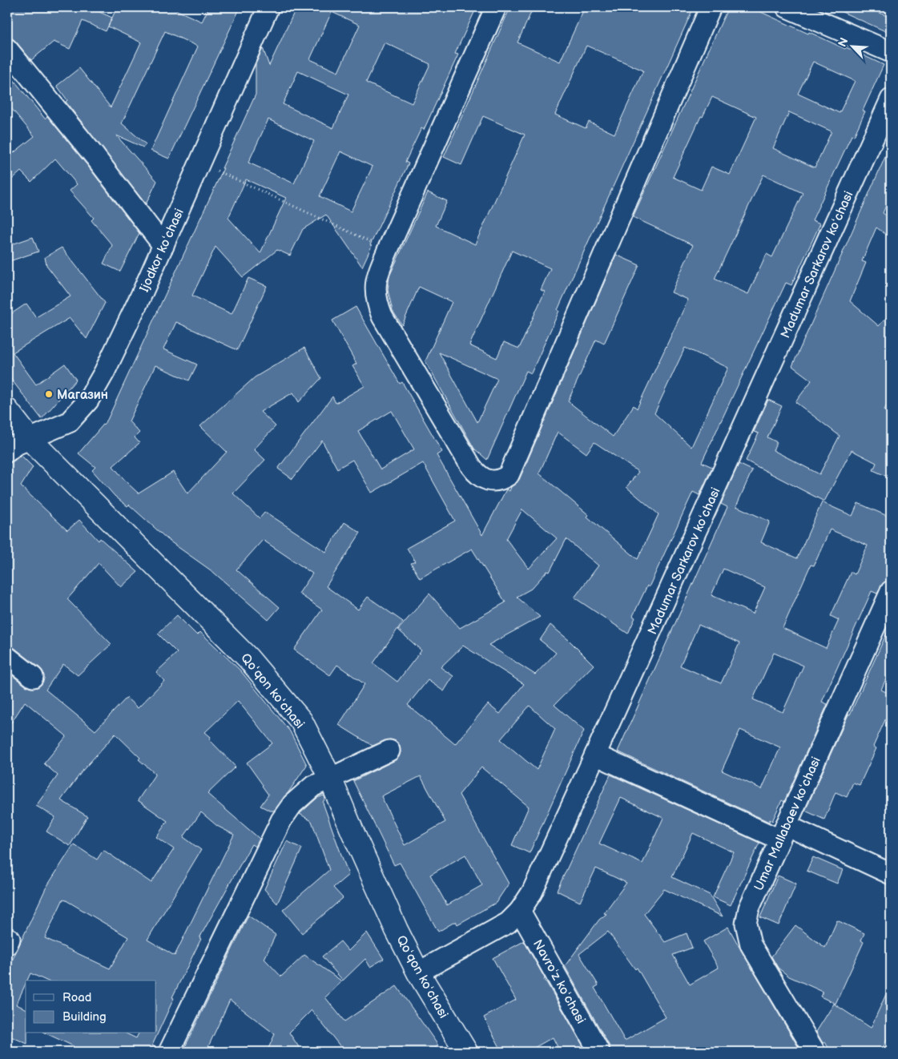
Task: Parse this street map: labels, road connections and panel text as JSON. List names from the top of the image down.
{
  "streets": {
    "main road": ["Qoʻqon koʻchasi"],
    "street": [
      "Ijodkor koʻchasi",
      "Madumar Sarkarov koʻchasi",
      "Umar Mallabaev koʻchasi",
      "Navroʻz koʻchasi"
    ]
  },
  "crossings": [
    ["Ijodkor koʻchasi", "Qoʻqon koʻchasi"],
    ["Madumar Sarkarov koʻchasi", "Qoʻqon koʻchasi"],
    ["Madumar Sarkarov koʻchasi", "Navroʻz koʻchasi"]
  ],
  "places": ["Магазин"],
  "legend": ["Road", "Building"],
  "north": "top left"
}
